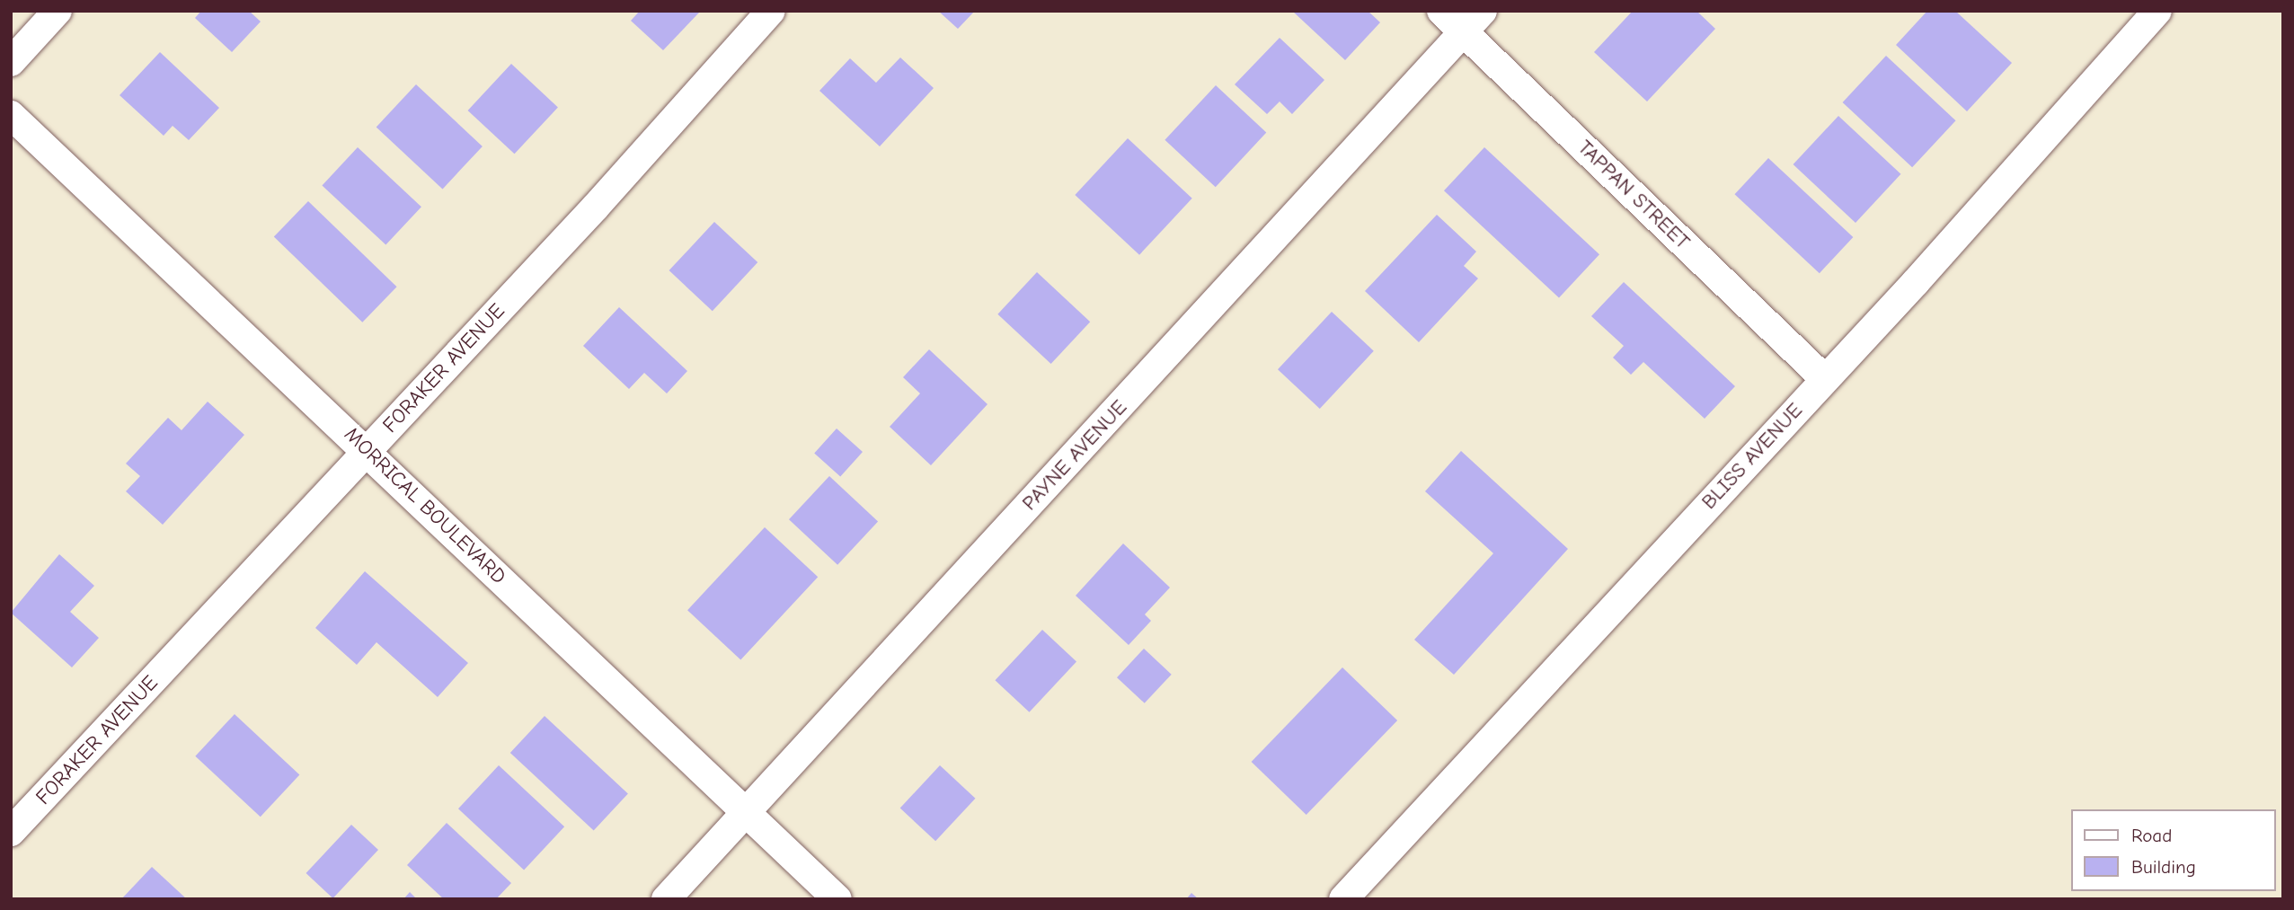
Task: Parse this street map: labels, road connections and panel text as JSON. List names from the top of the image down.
{
  "streets": {
    "street": [
      "TAPPAN STREET",
      "FORAKER AVENUE",
      "PAYNE AVENUE",
      "BLISS AVENUE",
      "MORRICAL BOULEVARD"
    ]
  },
  "crossings": [
    ["TAPPAN STREET", "PAYNE AVENUE"],
    ["TAPPAN STREET", "BLISS AVENUE"],
    ["FORAKER AVENUE", "MORRICAL BOULEVARD"],
    ["PAYNE AVENUE", "MORRICAL BOULEVARD"]
  ],
  "legend": ["Road", "Building"]
}
